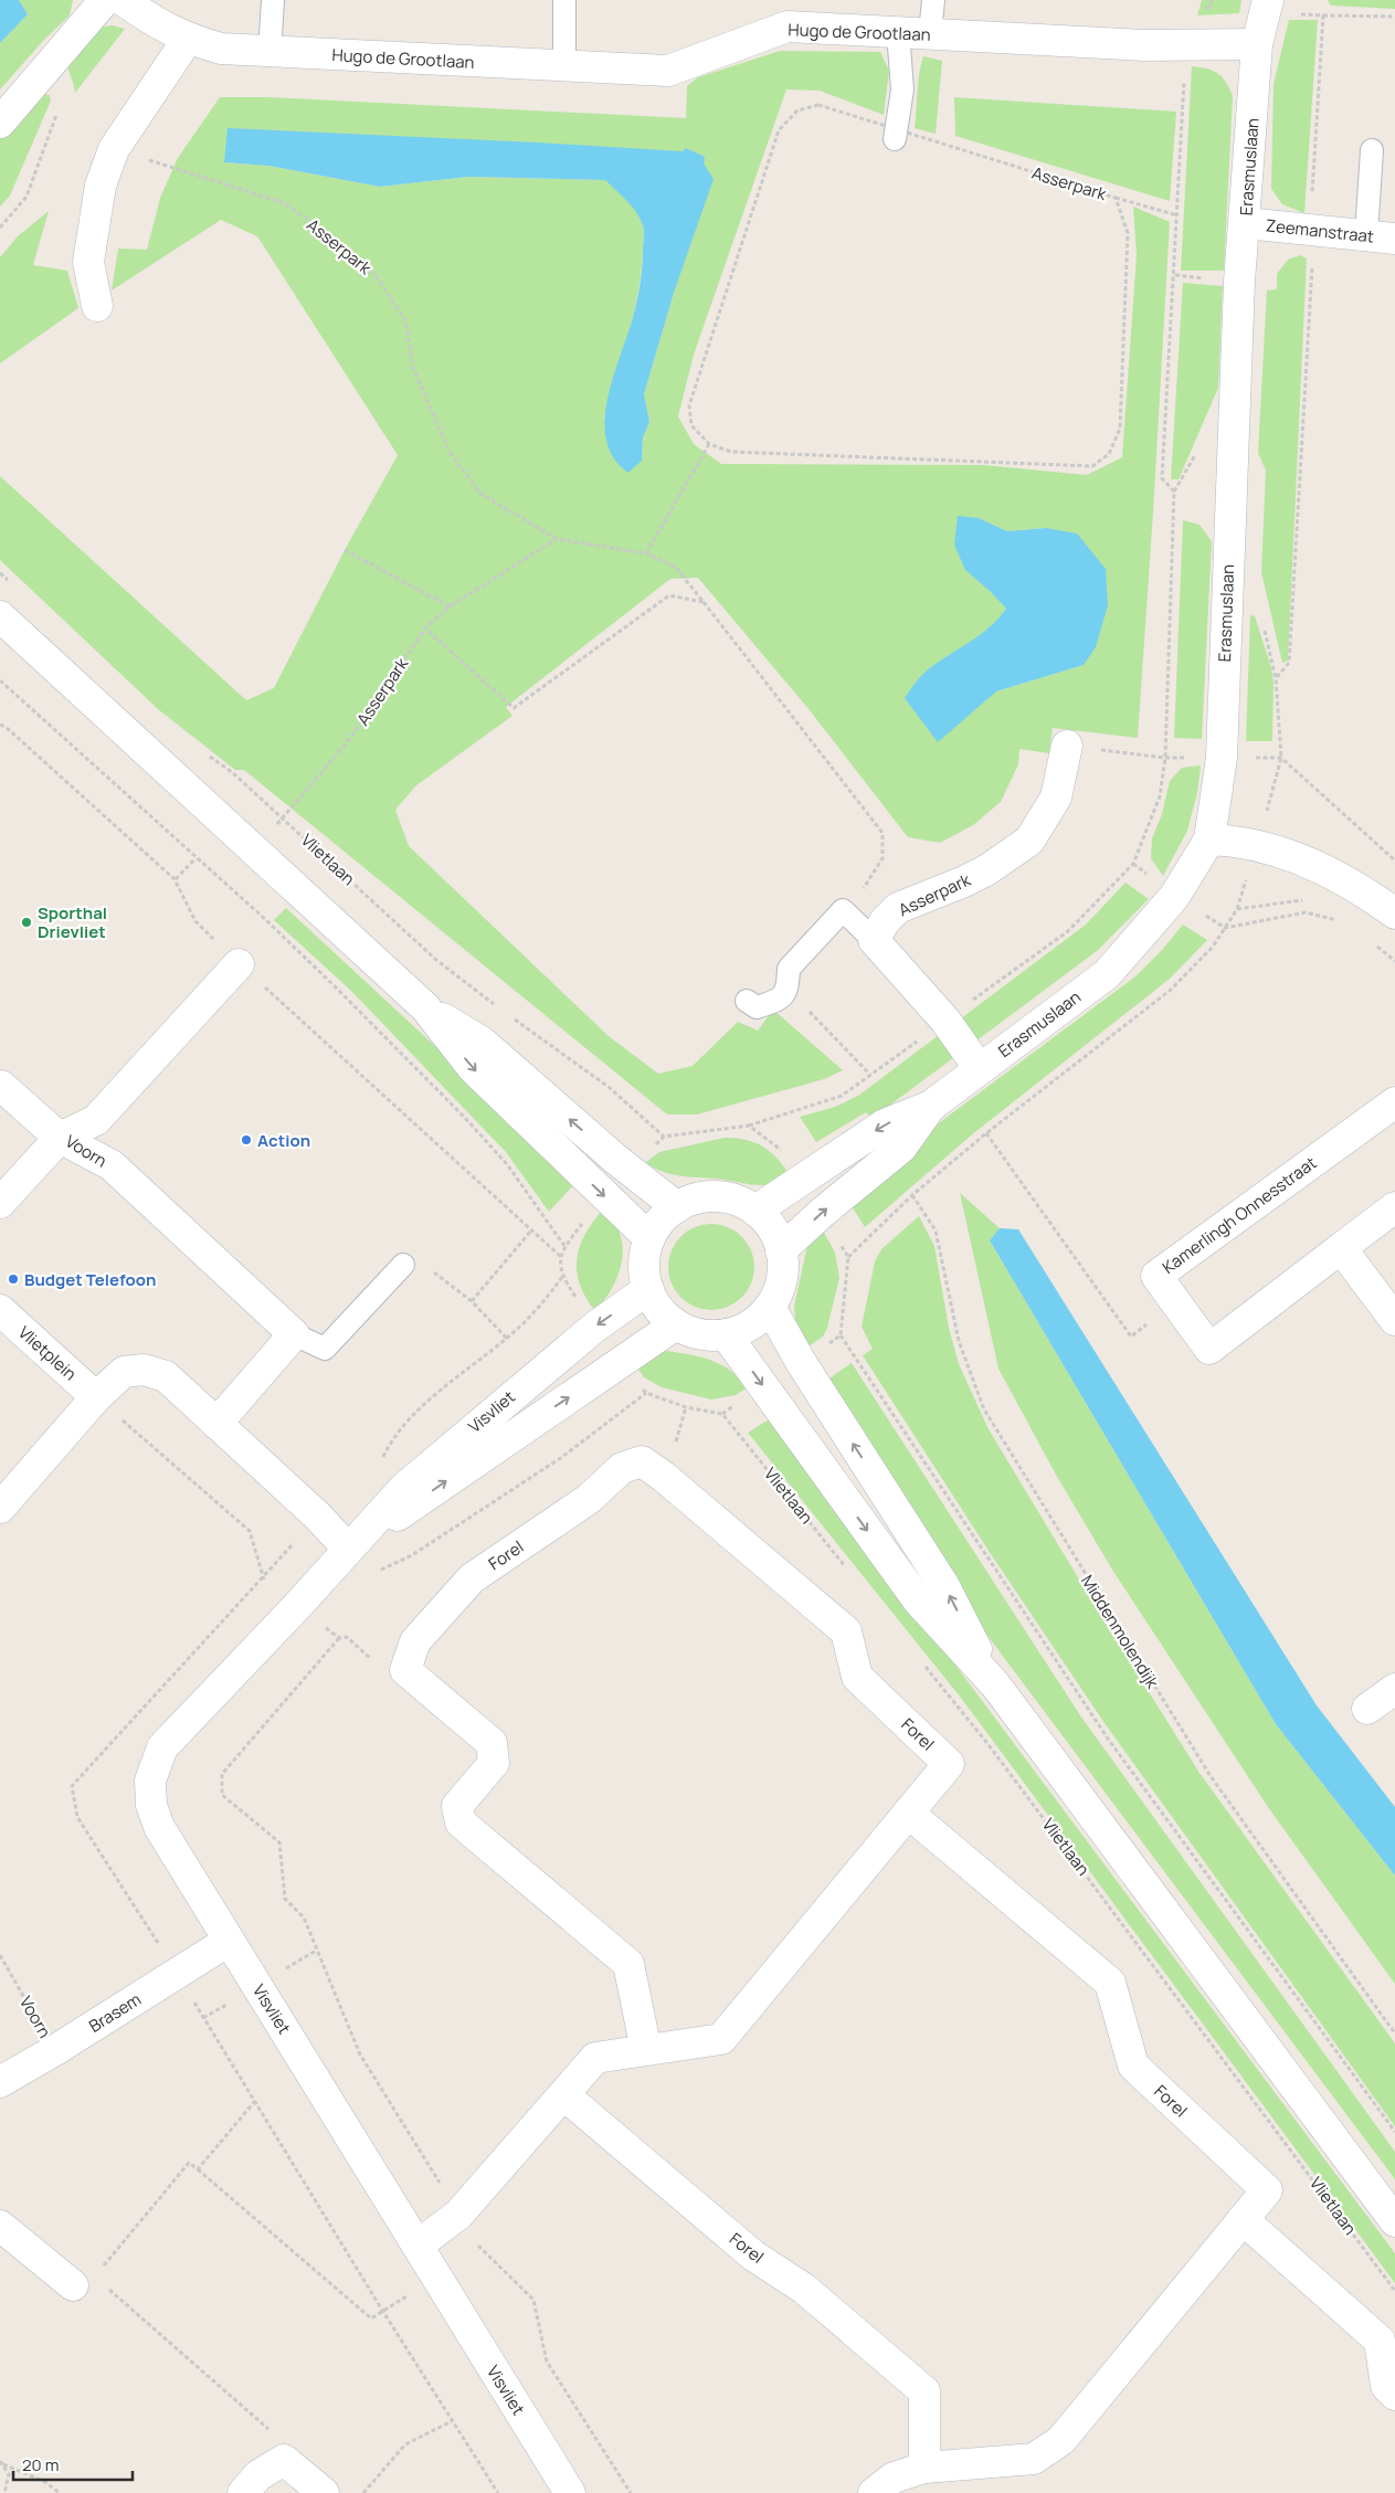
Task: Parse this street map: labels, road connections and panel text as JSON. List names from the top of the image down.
{
  "streets": {
    "street": [
      "Hugo de Grootlaan",
      "Erasmuslaan",
      "Asserpark",
      "Zeemanstraat",
      "Voorn",
      "Kamerlingh Onnesstraat",
      "Vlietplein",
      "Visvliet",
      "Forel",
      "Brasem"
    ],
    "path": ["Vlietlaan", "Middenmolendijk"]
  },
  "crossings": [
    ["Hugo de Grootlaan", "Erasmuslaan"],
    ["Erasmuslaan", "Zeemanstraat"],
    ["Erasmuslaan", "Visvliet"],
    ["Asserpark", "Vlietlaan"],
    ["Voorn", "Brasem"],
    ["Visvliet", "Forel"],
    ["Visvliet", "Brasem"]
  ],
  "places": ["Sporthal Drievliet", "Action", "Budget Telefoon"],
  "scale_bar": "20 m"
}
